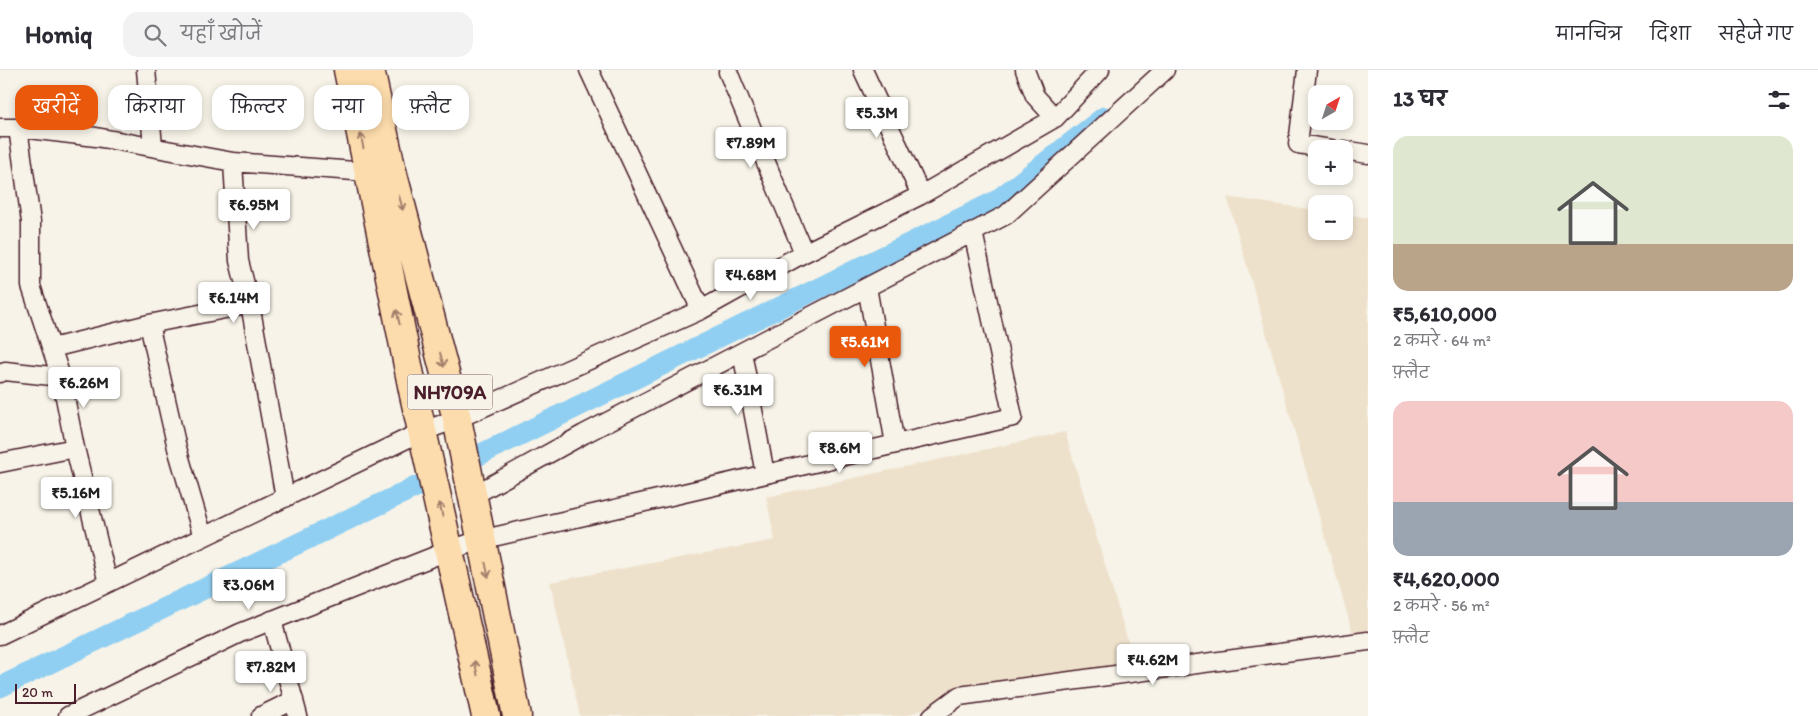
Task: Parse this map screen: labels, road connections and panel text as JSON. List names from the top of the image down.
{
  "streets": {
    "highway": ["NH709A"]
  },
  "scale_bar": "20 m",
  "north": "top right",
  "page": {
    "header": "Homiq",
    "search": "यहाँ खोजें",
    "nav": ["मानचित्र", "दिशा", "सहेजे गए"],
    "heading": "13 घर",
    "map_buttons": ["+", "−"],
    "chip": [
      "खरीदें",
      "किराया",
      "फ़िल्टर",
      "नया",
      "फ़्लैट"
    ],
    "price": [
      "₹5.3M",
      "₹7.89M",
      "₹6.95M",
      "₹4.68M",
      "₹6.14M",
      "₹5.61M",
      "₹6.26M",
      "₹6.31M",
      "₹8.6M",
      "₹5.16M",
      "₹3.06M",
      "₹4.62M",
      "₹7.82M"
    ],
    "list": [
      {
        "name": "₹5,610,000",
        "note": "2 कमरे · 64 m² · फ़्लैट"
      },
      {
        "name": "₹4,620,000",
        "note": "2 कमरे · 56 m² · फ़्लैट"
      }
    ],
    "scale": "20 m"
  }
}
